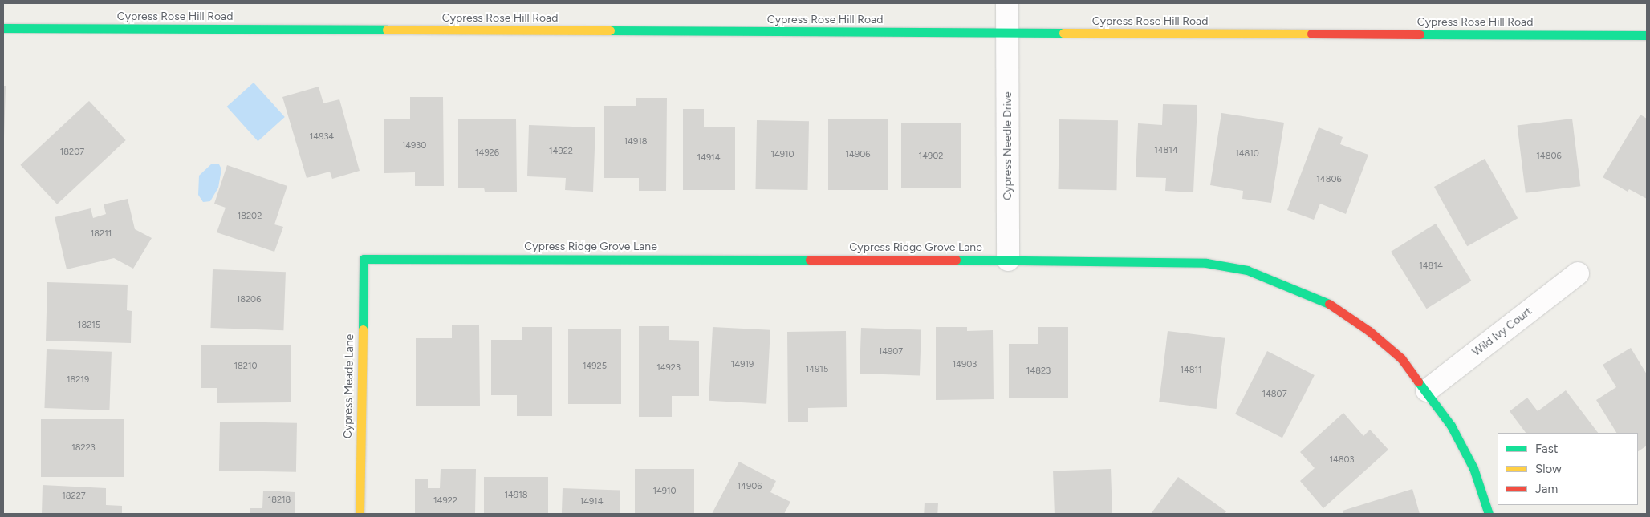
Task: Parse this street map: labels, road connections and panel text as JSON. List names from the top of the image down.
{
  "streets": {
    "main road": ["Cypress Rose Hill Road", "Cypress Ridge Grove Lane", "Cypress Meade Lane"],
    "street": ["Cypress Needle Drive", "Wild Ivy Court"]
  },
  "crossings": [
    ["Cypress Rose Hill Road", "Cypress Needle Drive"],
    ["Cypress Needle Drive", "Cypress Ridge Grove Lane"],
    ["Cypress Ridge Grove Lane", "Wild Ivy Court"],
    ["Cypress Ridge Grove Lane", "Cypress Meade Lane"]
  ],
  "house_numbers": [
    "14934",
    "14918",
    "14930",
    "14814",
    "14922",
    "18207",
    "14926",
    "14810",
    "14910",
    "14906",
    "14902",
    "14806",
    "14914",
    "14806",
    "18202",
    "18211",
    "14814",
    "18206",
    "18215",
    "14907",
    "14919",
    "14903",
    "18210",
    "14925",
    "14923",
    "14915",
    "14811",
    "14823",
    "18219",
    "14807",
    "18223",
    "14803",
    "14906",
    "14910",
    "14918",
    "18227",
    "18218",
    "14922",
    "14914"
  ],
  "legend": ["Fast", "Slow", "Jam"]
}
